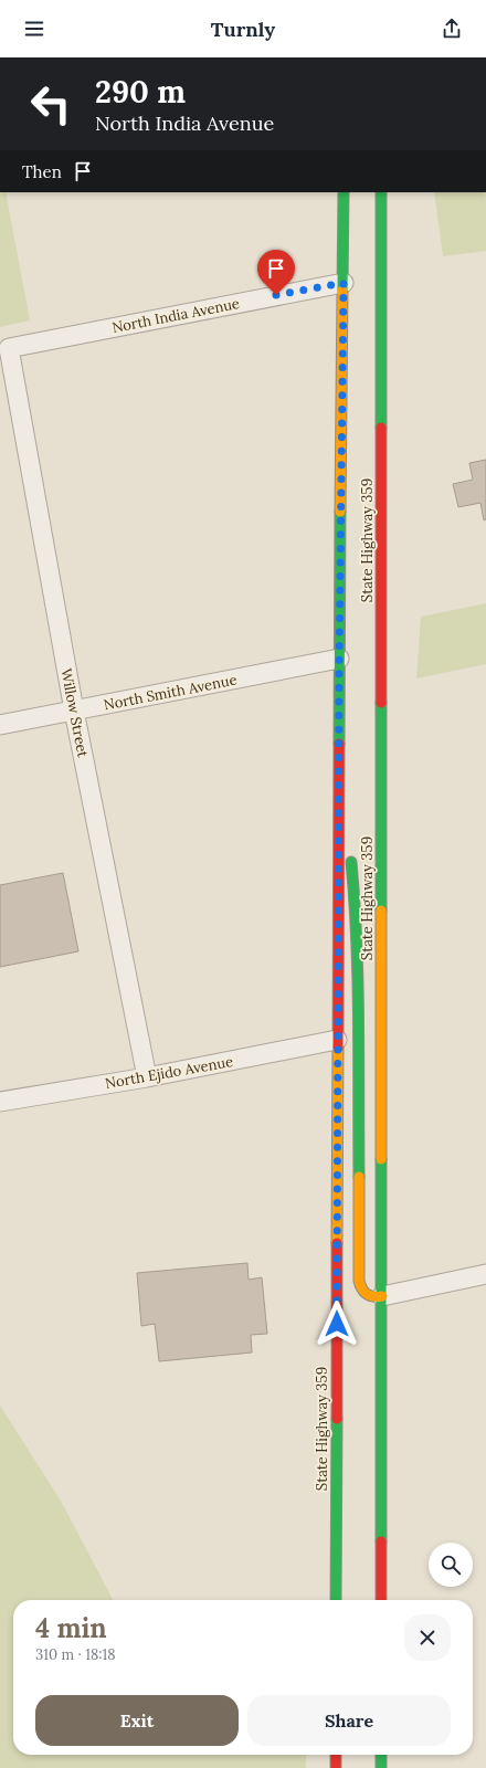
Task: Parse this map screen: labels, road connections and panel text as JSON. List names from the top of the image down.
{
  "streets": {
    "main road": ["State Highway 359"],
    "street": [
      "North India Avenue",
      "North Smith Avenue",
      "Willow Street",
      "North Ejido Avenue"
    ]
  },
  "crossings": [
    ["North India Avenue", "State Highway 359"],
    ["North India Avenue", "Willow Street"],
    ["State Highway 359", "North Smith Avenue"],
    ["State Highway 359", "North Ejido Avenue"],
    ["North Smith Avenue", "Willow Street"],
    ["Willow Street", "North Ejido Avenue"]
  ],
  "page": {
    "header": "Turnly",
    "turn": ["290 m", "North India Avenue"],
    "then": "Then",
    "heading": ["4 min", "310 m · 18:18"],
    "buttons": ["Exit", "Share"]
  }
}
